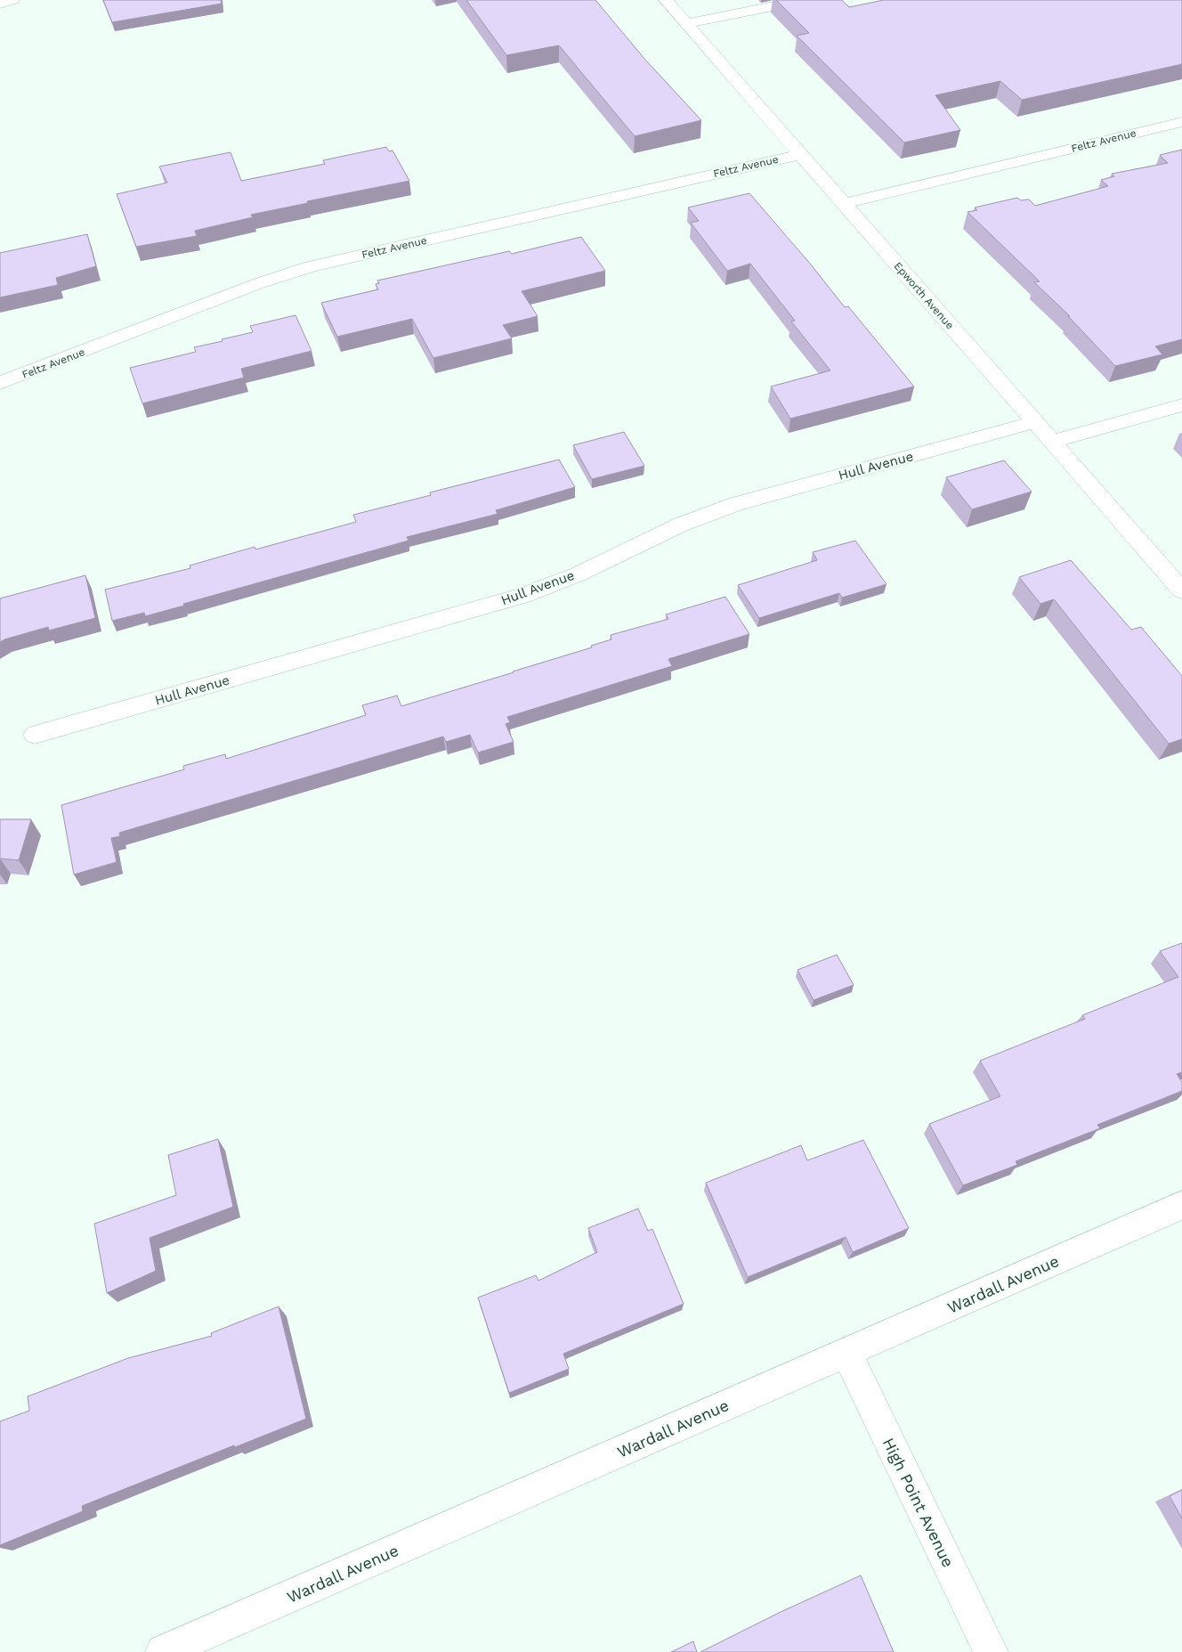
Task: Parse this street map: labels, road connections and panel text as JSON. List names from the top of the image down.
{
  "streets": {
    "street": [
      "Feltz Avenue",
      "Epworth Avenue",
      "Hull Avenue",
      "Wardall Avenue",
      "High Point Avenue"
    ]
  },
  "crossings": [
    ["Feltz Avenue", "Epworth Avenue"],
    ["Epworth Avenue", "Hull Avenue"],
    ["Wardall Avenue", "High Point Avenue"]
  ]
}
